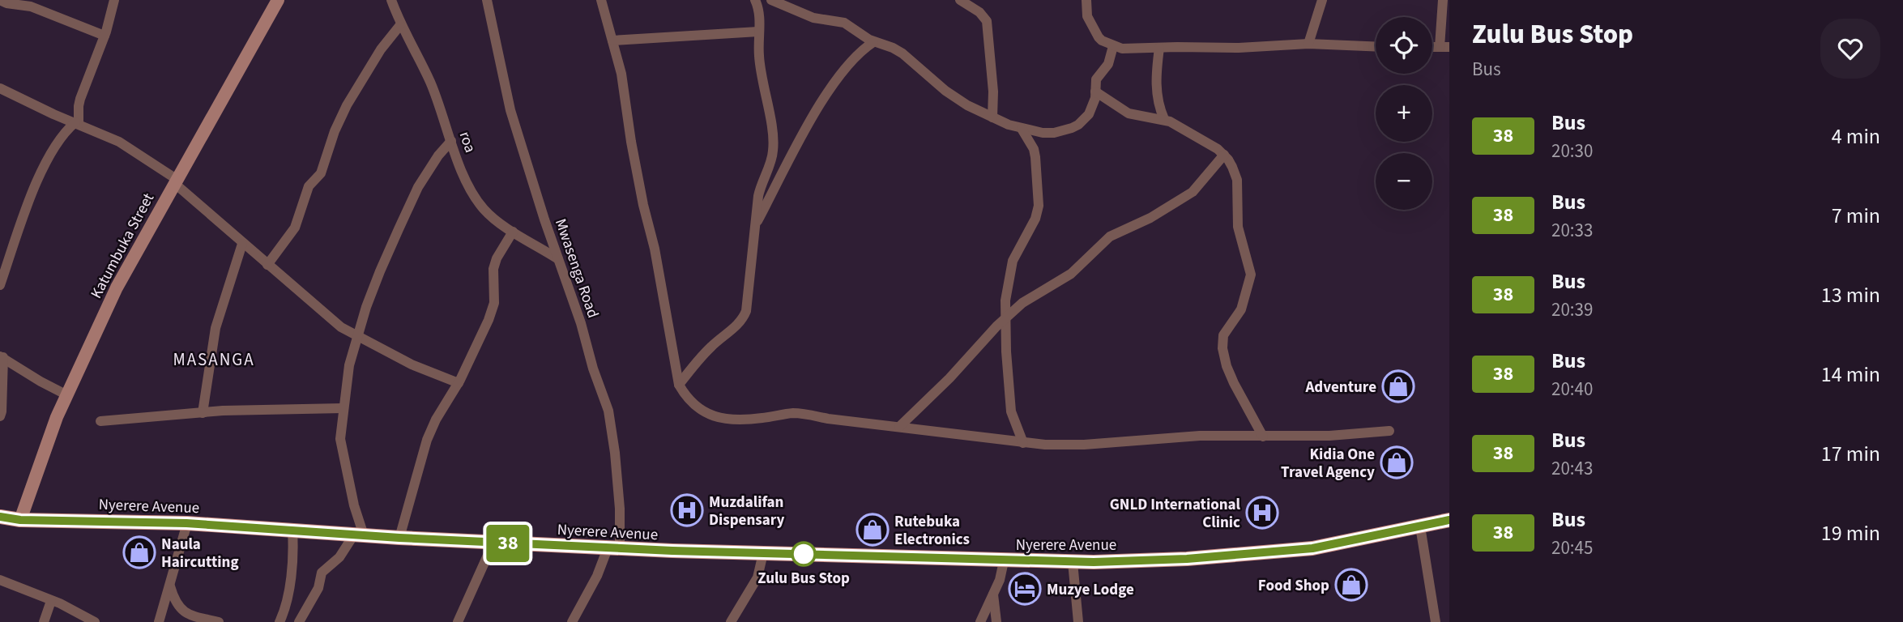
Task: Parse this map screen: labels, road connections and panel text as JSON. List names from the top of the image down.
{
  "streets": {
    "main road": ["Katumbuka Street", "Nyerere Avenue"],
    "street": ["roa", "Mwasenga Road"]
  },
  "crossings": [
    ["roa", "Mwasenga Road"],
    ["Katumbuka Street", "Nyerere Avenue"],
    ["Mwasenga Road", "Nyerere Avenue"]
  ],
  "districts": ["MASANGA"],
  "places": {
    "shop": [
      "Adventure",
      "Kidia One Travel Agency",
      "Rutebuka Electronics",
      "Naula Haircutting",
      "Food Shop"
    ],
    "hospital": ["Muzdalifan Dispensary", "GNLD International Clinic"],
    "other": ["Zulu Bus Stop"],
    "hotel": ["Muzye Lodge"]
  },
  "lines": ["bus line 38"],
  "page": {
    "on_map": "38",
    "heading": ["Zulu Bus Stop", "Bus"],
    "map_buttons": ["+", "−"],
    "list": [
      {
        "mark": "38",
        "name": "Bus",
        "note": "20:30",
        "value": "4 min"
      },
      {
        "mark": "38",
        "name": "Bus",
        "note": "20:33",
        "value": "7 min"
      },
      {
        "mark": "38",
        "name": "Bus",
        "note": "20:39",
        "value": "13 min"
      },
      {
        "mark": "38",
        "name": "Bus",
        "note": "20:40",
        "value": "14 min"
      },
      {
        "mark": "38",
        "name": "Bus",
        "note": "20:43",
        "value": "17 min"
      },
      {
        "mark": "38",
        "name": "Bus",
        "note": "20:45",
        "value": "19 min"
      }
    ]
  }
}
